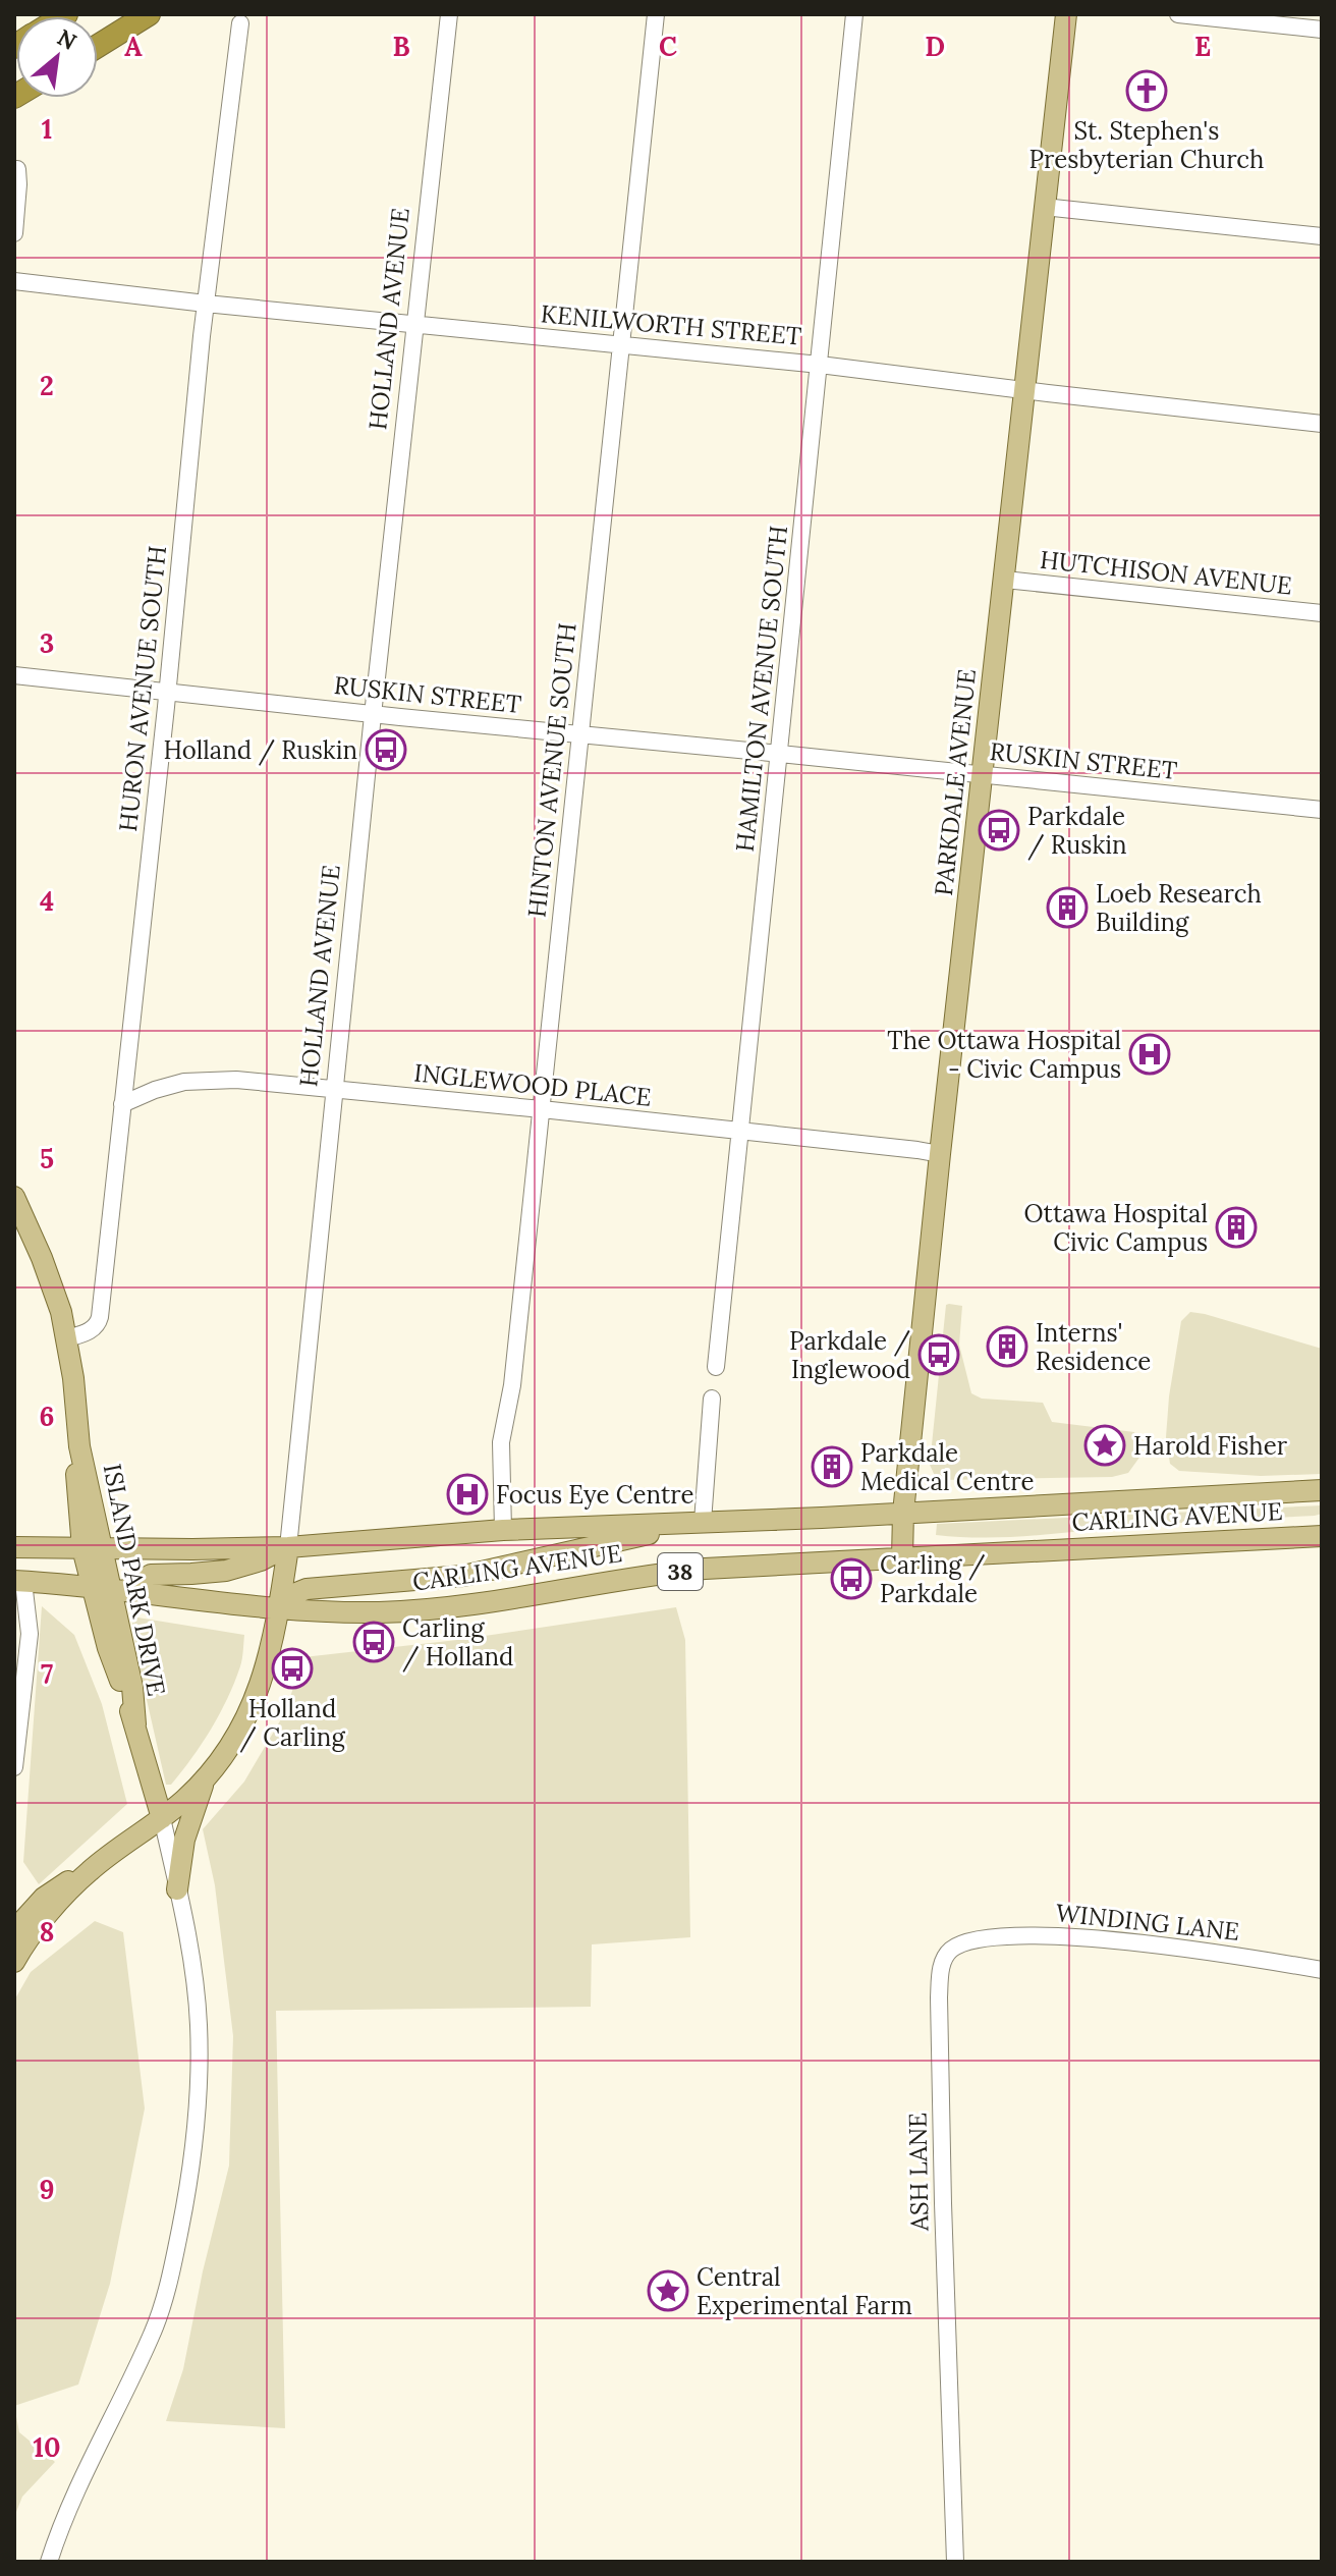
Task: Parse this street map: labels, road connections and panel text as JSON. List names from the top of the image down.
{
  "streets": {
    "main road": [
      "HOLLAND AVENUE",
      "PARKDALE AVENUE",
      "CARLING AVENUE",
      "38",
      "ISLAND PARK DRIVE"
    ],
    "street": [
      "KENILWORTH STREET",
      "HUTCHISON AVENUE",
      "HURON AVENUE SOUTH",
      "HAMILTON AVENUE SOUTH",
      "RUSKIN STREET",
      "HINTON AVENUE SOUTH",
      "INGLEWOOD PLACE",
      "WINDING LANE",
      "ASH LANE"
    ]
  },
  "crossings": [
    ["HOLLAND AVENUE", "KENILWORTH STREET"],
    ["HOLLAND AVENUE", "RUSKIN STREET"],
    ["HOLLAND AVENUE", "INGLEWOOD PLACE"],
    ["HOLLAND AVENUE", "CARLING AVENUE"],
    ["HOLLAND AVENUE", "ISLAND PARK DRIVE"],
    ["KENILWORTH STREET", "HURON AVENUE SOUTH"],
    ["KENILWORTH STREET", "HAMILTON AVENUE SOUTH"],
    ["KENILWORTH STREET", "HINTON AVENUE SOUTH"],
    ["KENILWORTH STREET", "PARKDALE AVENUE"],
    ["HUTCHISON AVENUE", "PARKDALE AVENUE"],
    ["HURON AVENUE SOUTH", "RUSKIN STREET"],
    ["HURON AVENUE SOUTH", "INGLEWOOD PLACE"],
    ["HURON AVENUE SOUTH", "ISLAND PARK DRIVE"],
    ["HAMILTON AVENUE SOUTH", "RUSKIN STREET"],
    ["HAMILTON AVENUE SOUTH", "INGLEWOOD PLACE"],
    ["RUSKIN STREET", "HINTON AVENUE SOUTH"],
    ["RUSKIN STREET", "PARKDALE AVENUE"],
    ["HINTON AVENUE SOUTH", "INGLEWOOD PLACE"],
    ["HINTON AVENUE SOUTH", "CARLING AVENUE"],
    ["PARKDALE AVENUE", "INGLEWOOD PLACE"],
    ["PARKDALE AVENUE", "CARLING AVENUE"],
    ["CARLING AVENUE", "ISLAND PARK DRIVE"],
    ["WINDING LANE", "ASH LANE"]
  ],
  "places": {
    "church": ["St. Stephen's Presbyterian Church"],
    "bus stop": [
      "Holland / Ruskin",
      "Parkdale / Ruskin",
      "Parkdale / Inglewood",
      "Carling / Parkdale",
      "Carling / Holland",
      "Holland / Carling"
    ],
    "building": [
      "Loeb Research Building",
      "Ottawa Hospital Civic Campus",
      "Interns' Residence",
      "Parkdale Medical Centre"
    ],
    "hospital": ["The Ottawa Hospital - Civic Campus", "Focus Eye Centre"],
    "place": ["Harold Fisher", "Central Experimental Farm"]
  },
  "north": "top right",
  "grid": {
    "columns": [
      "A",
      "B",
      "C",
      "D",
      "E"
    ],
    "rows": [
      "1",
      "2",
      "3",
      "4",
      "5",
      "6",
      "7",
      "8",
      "9",
      "10"
    ]
  }
}
